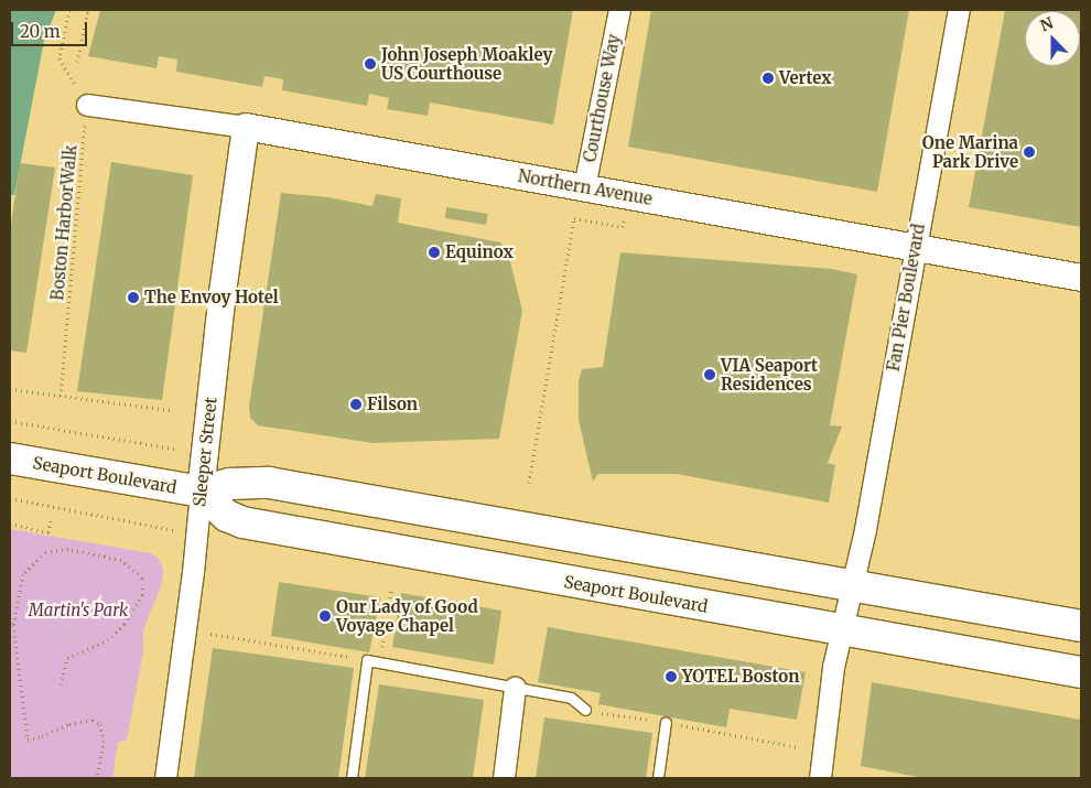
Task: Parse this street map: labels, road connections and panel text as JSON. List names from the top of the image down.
{
  "streets": {
    "main road": ["Seaport Boulevard"],
    "street": [
      "Courthouse Way",
      "Northern Avenue",
      "Fan Pier Boulevard",
      "Sleeper Street"
    ],
    "path": ["Boston HarborWalk"]
  },
  "crossings": [
    ["Courthouse Way", "Northern Avenue"],
    ["Northern Avenue", "Boston HarborWalk"],
    ["Northern Avenue", "Fan Pier Boulevard"],
    ["Northern Avenue", "Sleeper Street"],
    ["Fan Pier Boulevard", "Seaport Boulevard"],
    ["Sleeper Street", "Seaport Boulevard"]
  ],
  "parks": ["Martin's Park"],
  "places": [
    "John Joseph Moakley US Courthouse",
    "Vertex",
    "One Marina Park Drive",
    "Equinox",
    "The Envoy Hotel",
    "VIA Seaport Residences",
    "Filson",
    "Our Lady of Good Voyage Chapel",
    "YOTEL Boston"
  ],
  "scale_bar": "20 m",
  "north": "top"
}
